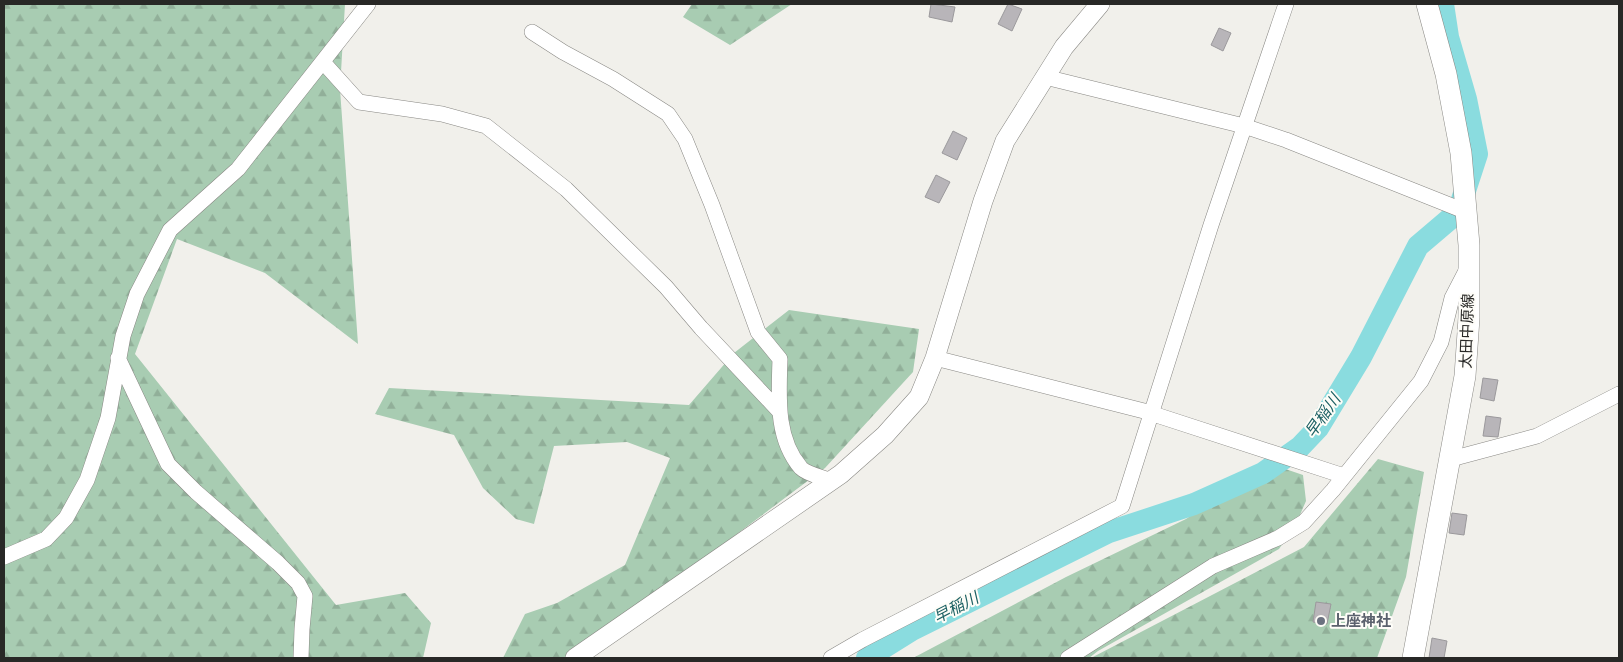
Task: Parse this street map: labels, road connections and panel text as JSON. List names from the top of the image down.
{
  "streets": {
    "main road": ["太田中原線"]
  },
  "water": ["早稲川"],
  "places": ["上座神社"]
}
